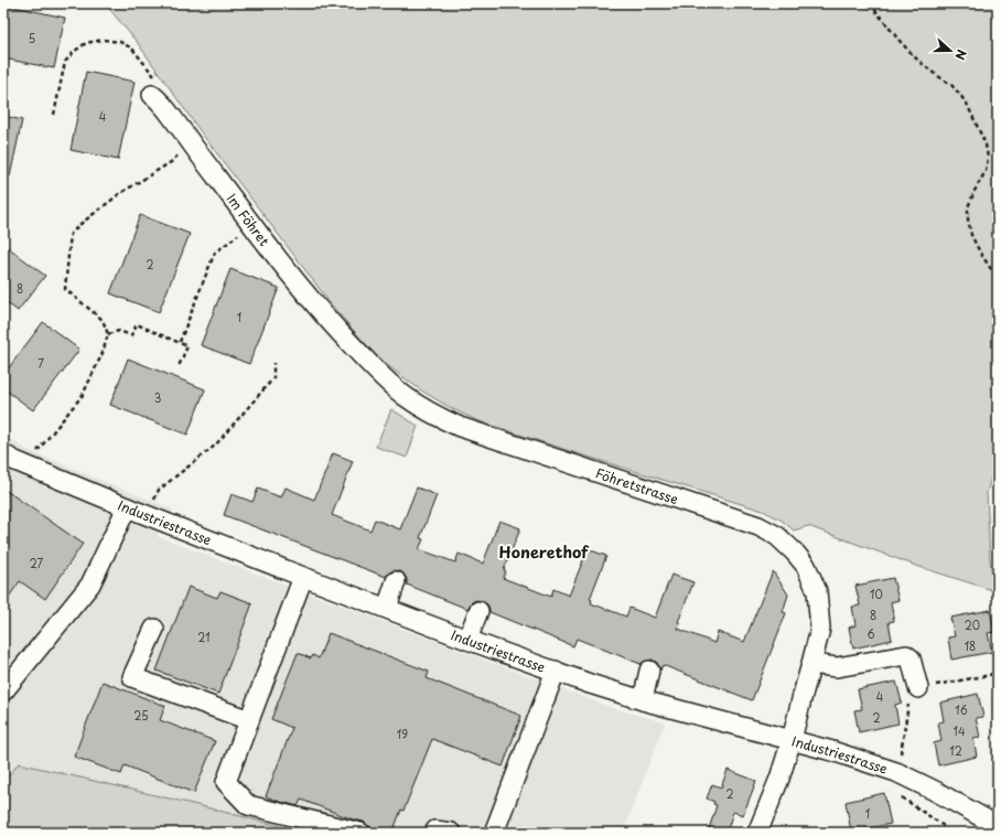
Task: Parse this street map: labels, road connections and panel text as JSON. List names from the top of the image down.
{
  "streets": {
    "street": ["Im Föhret", "Föhretstrasse", "Industriestrasse"]
  },
  "crossings": [
    ["Im Föhret", "Föhretstrasse"],
    ["Föhretstrasse", "Industriestrasse"]
  ],
  "districts": ["Honerethof"],
  "house_numbers": [
    "5",
    "4",
    "2",
    "8",
    "1",
    "7",
    "3",
    "27",
    "10",
    "8",
    "20",
    "6",
    "21",
    "18",
    "4",
    "16",
    "25",
    "2",
    "14",
    "19",
    "12",
    "2",
    "1"
  ],
  "north": "right"
}
